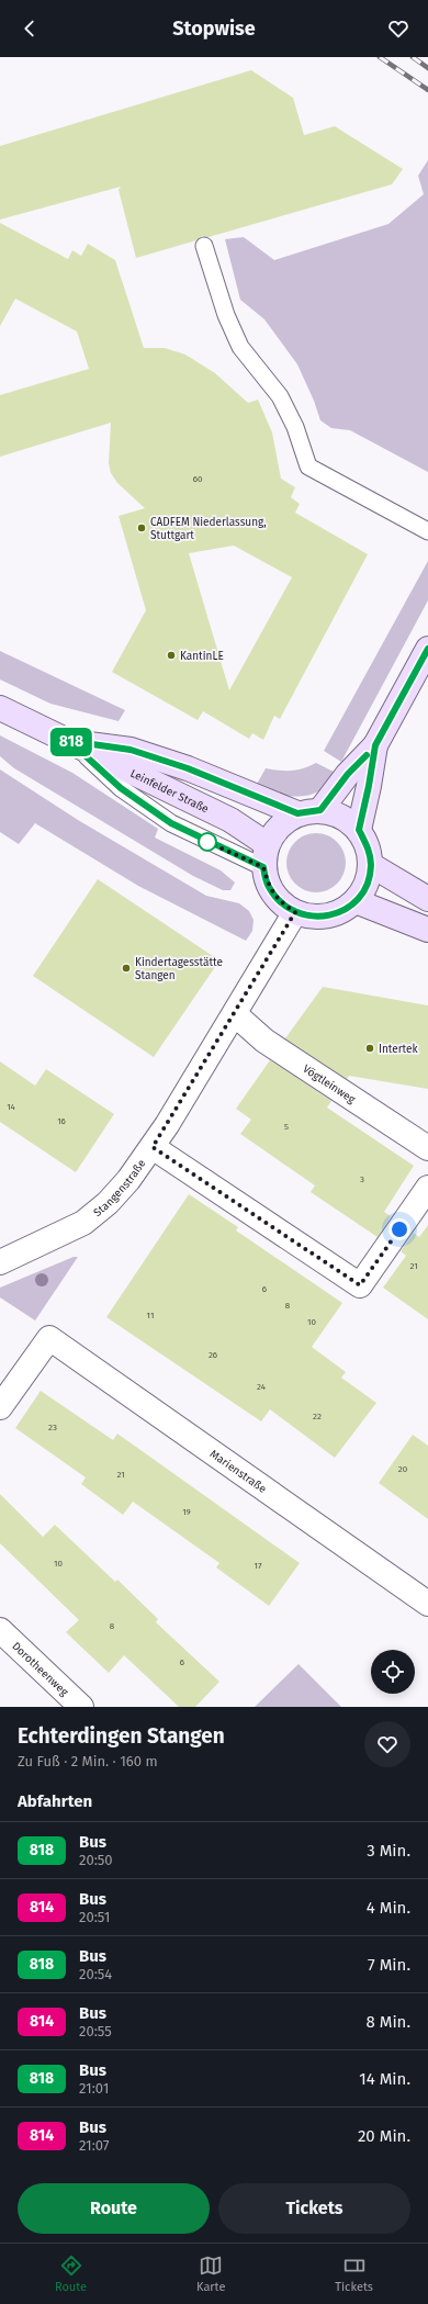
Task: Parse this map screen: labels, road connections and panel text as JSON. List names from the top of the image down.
{
  "streets": {
    "main road": ["Leinfelder Straße"],
    "street": [
      "Vögtleinweg",
      "Stangenstraße",
      "Marienstraße",
      "Dorotheenweg"
    ]
  },
  "crossings": [
    ["Leinfelder Straße", "Stangenstraße"],
    ["Vögtleinweg", "Stangenstraße"]
  ],
  "places": [
    "CADFEM Niederlassung, Stuttgart",
    "KantinLE",
    "Kindertagesstätte Stangen",
    "Intertek"
  ],
  "lines": ["bus line 818"],
  "house_numbers": [
    "60",
    "14",
    "16",
    "5",
    "3",
    "21",
    "6",
    "8",
    "11",
    "10",
    "26",
    "24",
    "22",
    "23",
    "20",
    "21",
    "19",
    "10",
    "17",
    "8",
    "6"
  ],
  "page": {
    "header": "Stopwise",
    "on_map": "818",
    "heading": [
      ["Echterdingen Stangen", "Zu Fuß · 2 Min. · 160 m"],
      "Abfahrten"
    ],
    "list": [
      {
        "mark": "818",
        "name": "Bus",
        "note": "20:50",
        "value": "3 Min."
      },
      {
        "mark": "814",
        "name": "Bus",
        "note": "20:51",
        "value": "4 Min."
      },
      {
        "mark": "818",
        "name": "Bus",
        "note": "20:54",
        "value": "7 Min."
      },
      {
        "mark": "814",
        "name": "Bus",
        "note": "20:55",
        "value": "8 Min."
      },
      {
        "mark": "818",
        "name": "Bus",
        "note": "21:01",
        "value": "14 Min."
      },
      {
        "mark": "814",
        "name": "Bus",
        "note": "21:07",
        "value": "20 Min."
      }
    ],
    "buttons": ["Route", "Tickets"],
    "tabs": ["Route", "Karte", "Tickets"]
  }
}
